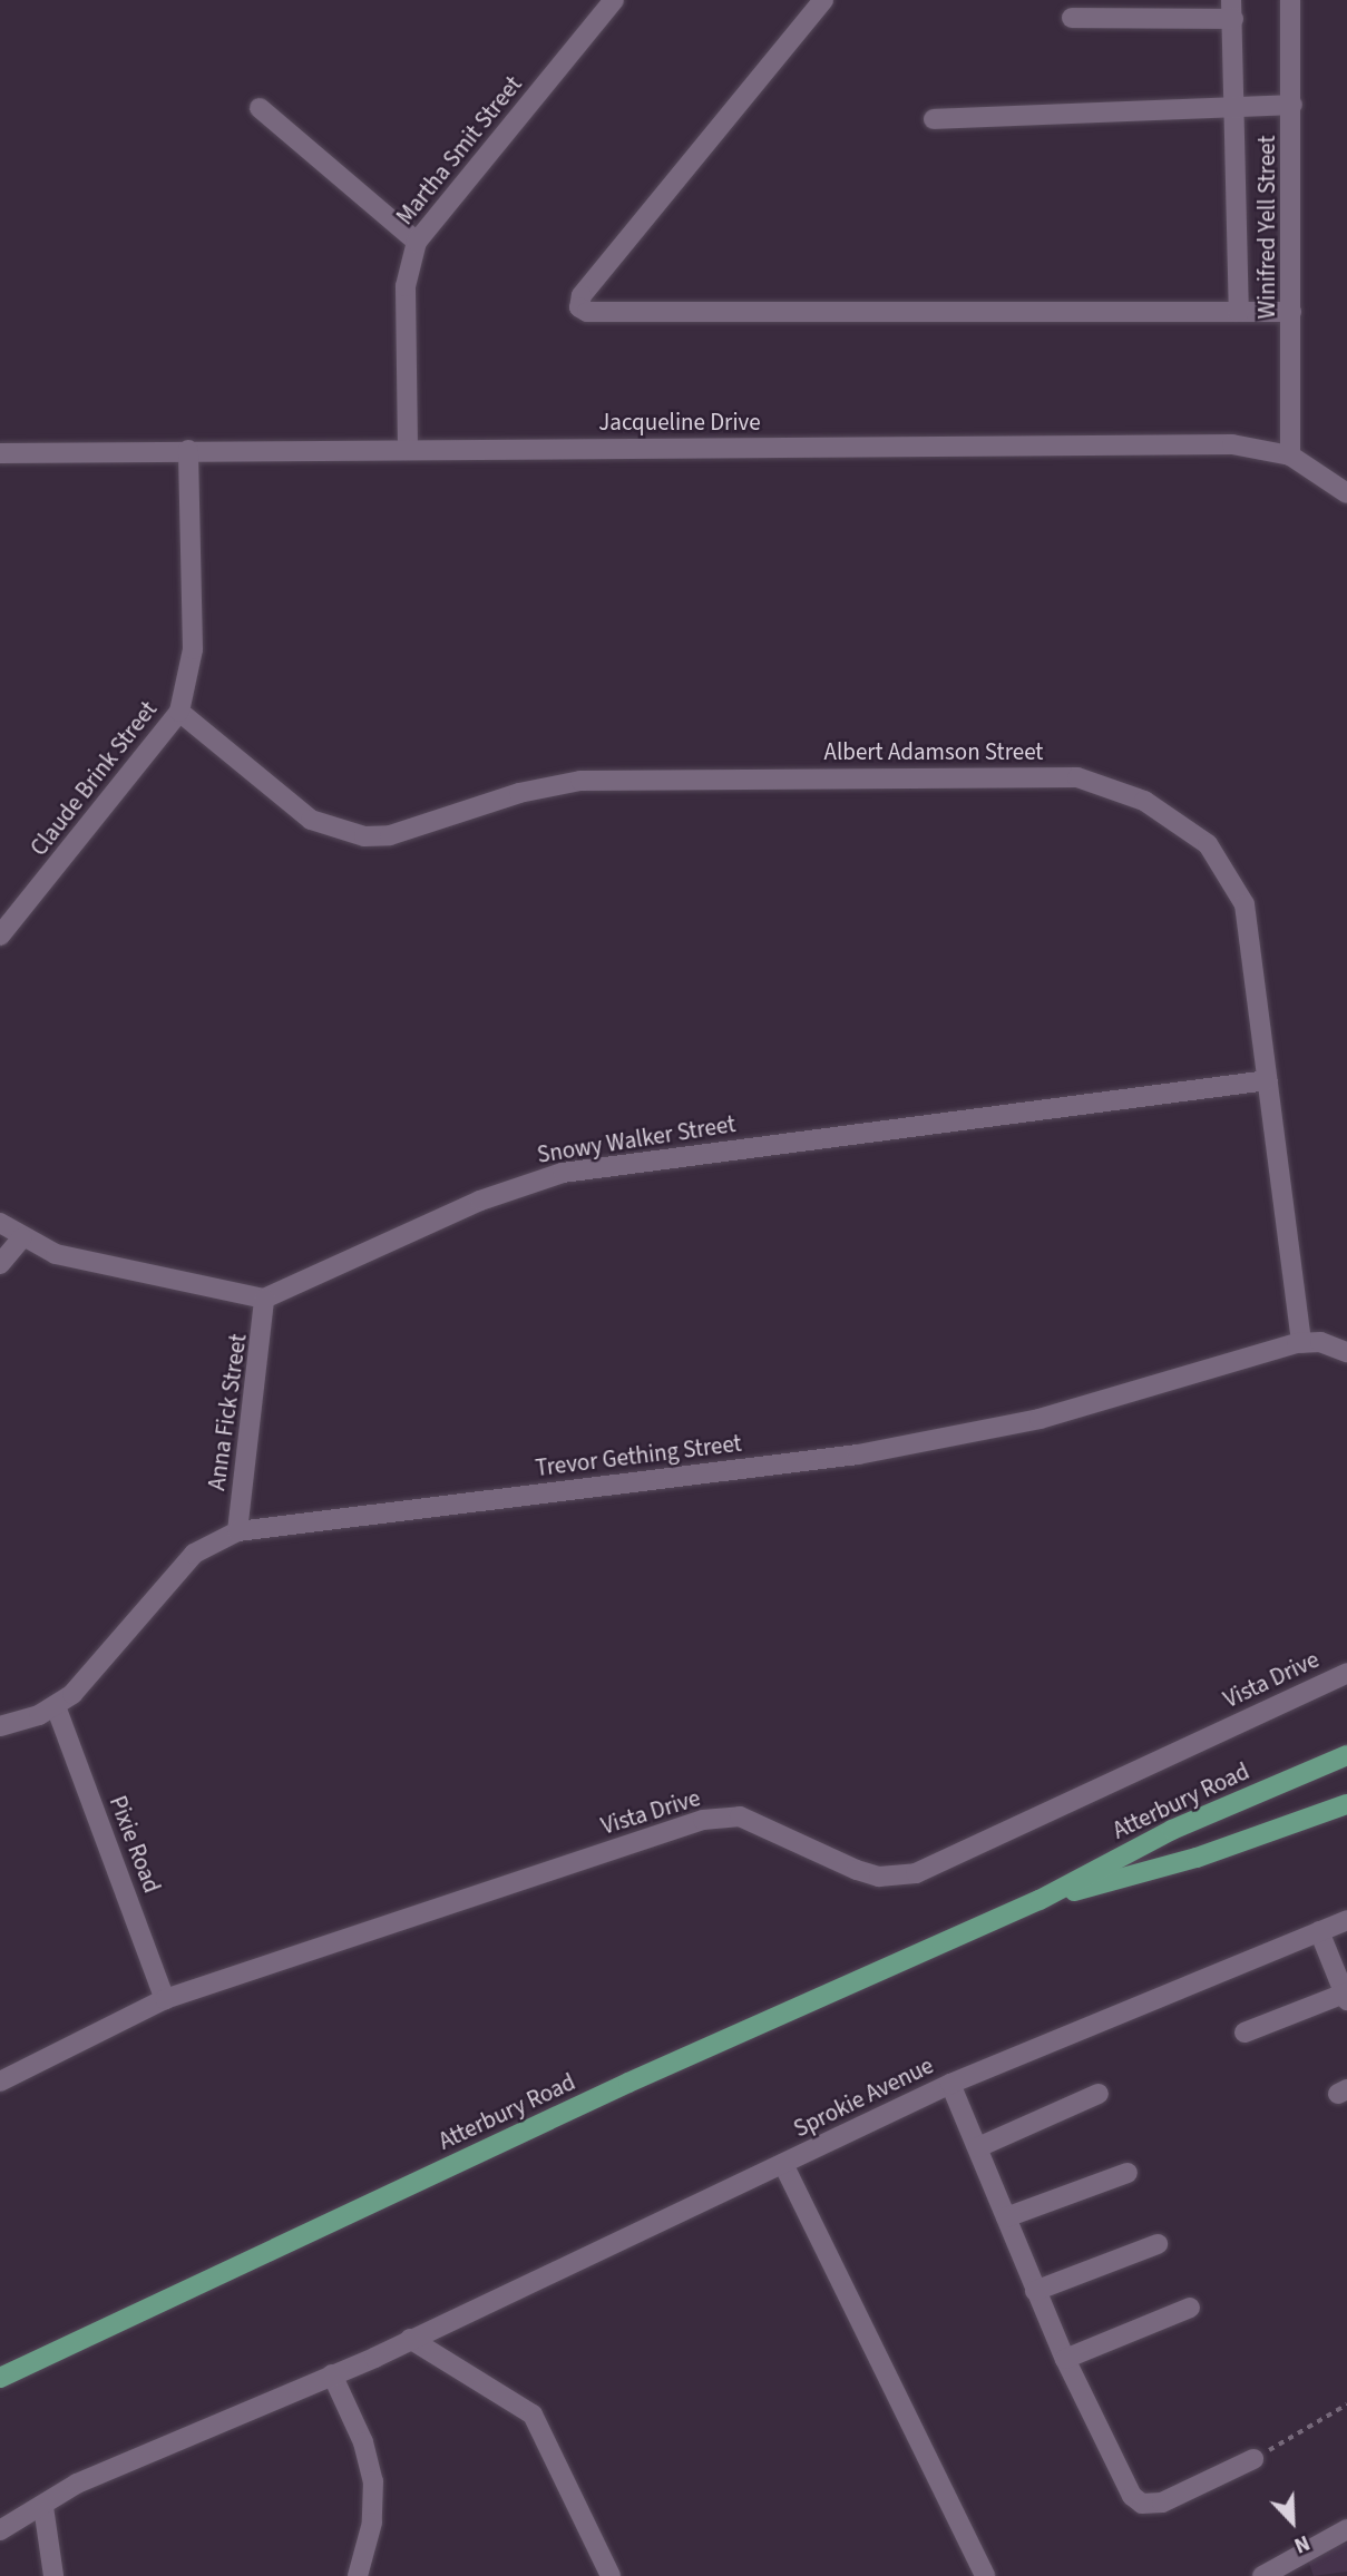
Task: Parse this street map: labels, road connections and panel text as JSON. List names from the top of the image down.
{
  "streets": {
    "main road": ["Atterbury Road"],
    "street": [
      "Martha Smit Street",
      "Winifred Yell Street",
      "Jacqueline Drive",
      "Albert Adamson Street",
      "Claude Brink Street",
      "Snowy Walker Street",
      "Anna Fick Street",
      "Trevor Gething Street",
      "Vista Drive",
      "Pixie Road",
      "Sprokie Avenue"
    ]
  },
  "crossings": [
    ["Martha Smit Street", "Jacqueline Drive"],
    ["Winifred Yell Street", "Jacqueline Drive"],
    ["Jacqueline Drive", "Claude Brink Street"],
    ["Albert Adamson Street", "Claude Brink Street"],
    ["Albert Adamson Street", "Snowy Walker Street"],
    ["Albert Adamson Street", "Trevor Gething Street"],
    ["Snowy Walker Street", "Anna Fick Street"],
    ["Anna Fick Street", "Trevor Gething Street"],
    ["Trevor Gething Street", "Pixie Road"],
    ["Vista Drive", "Pixie Road"]
  ],
  "north": "bottom right"
}
